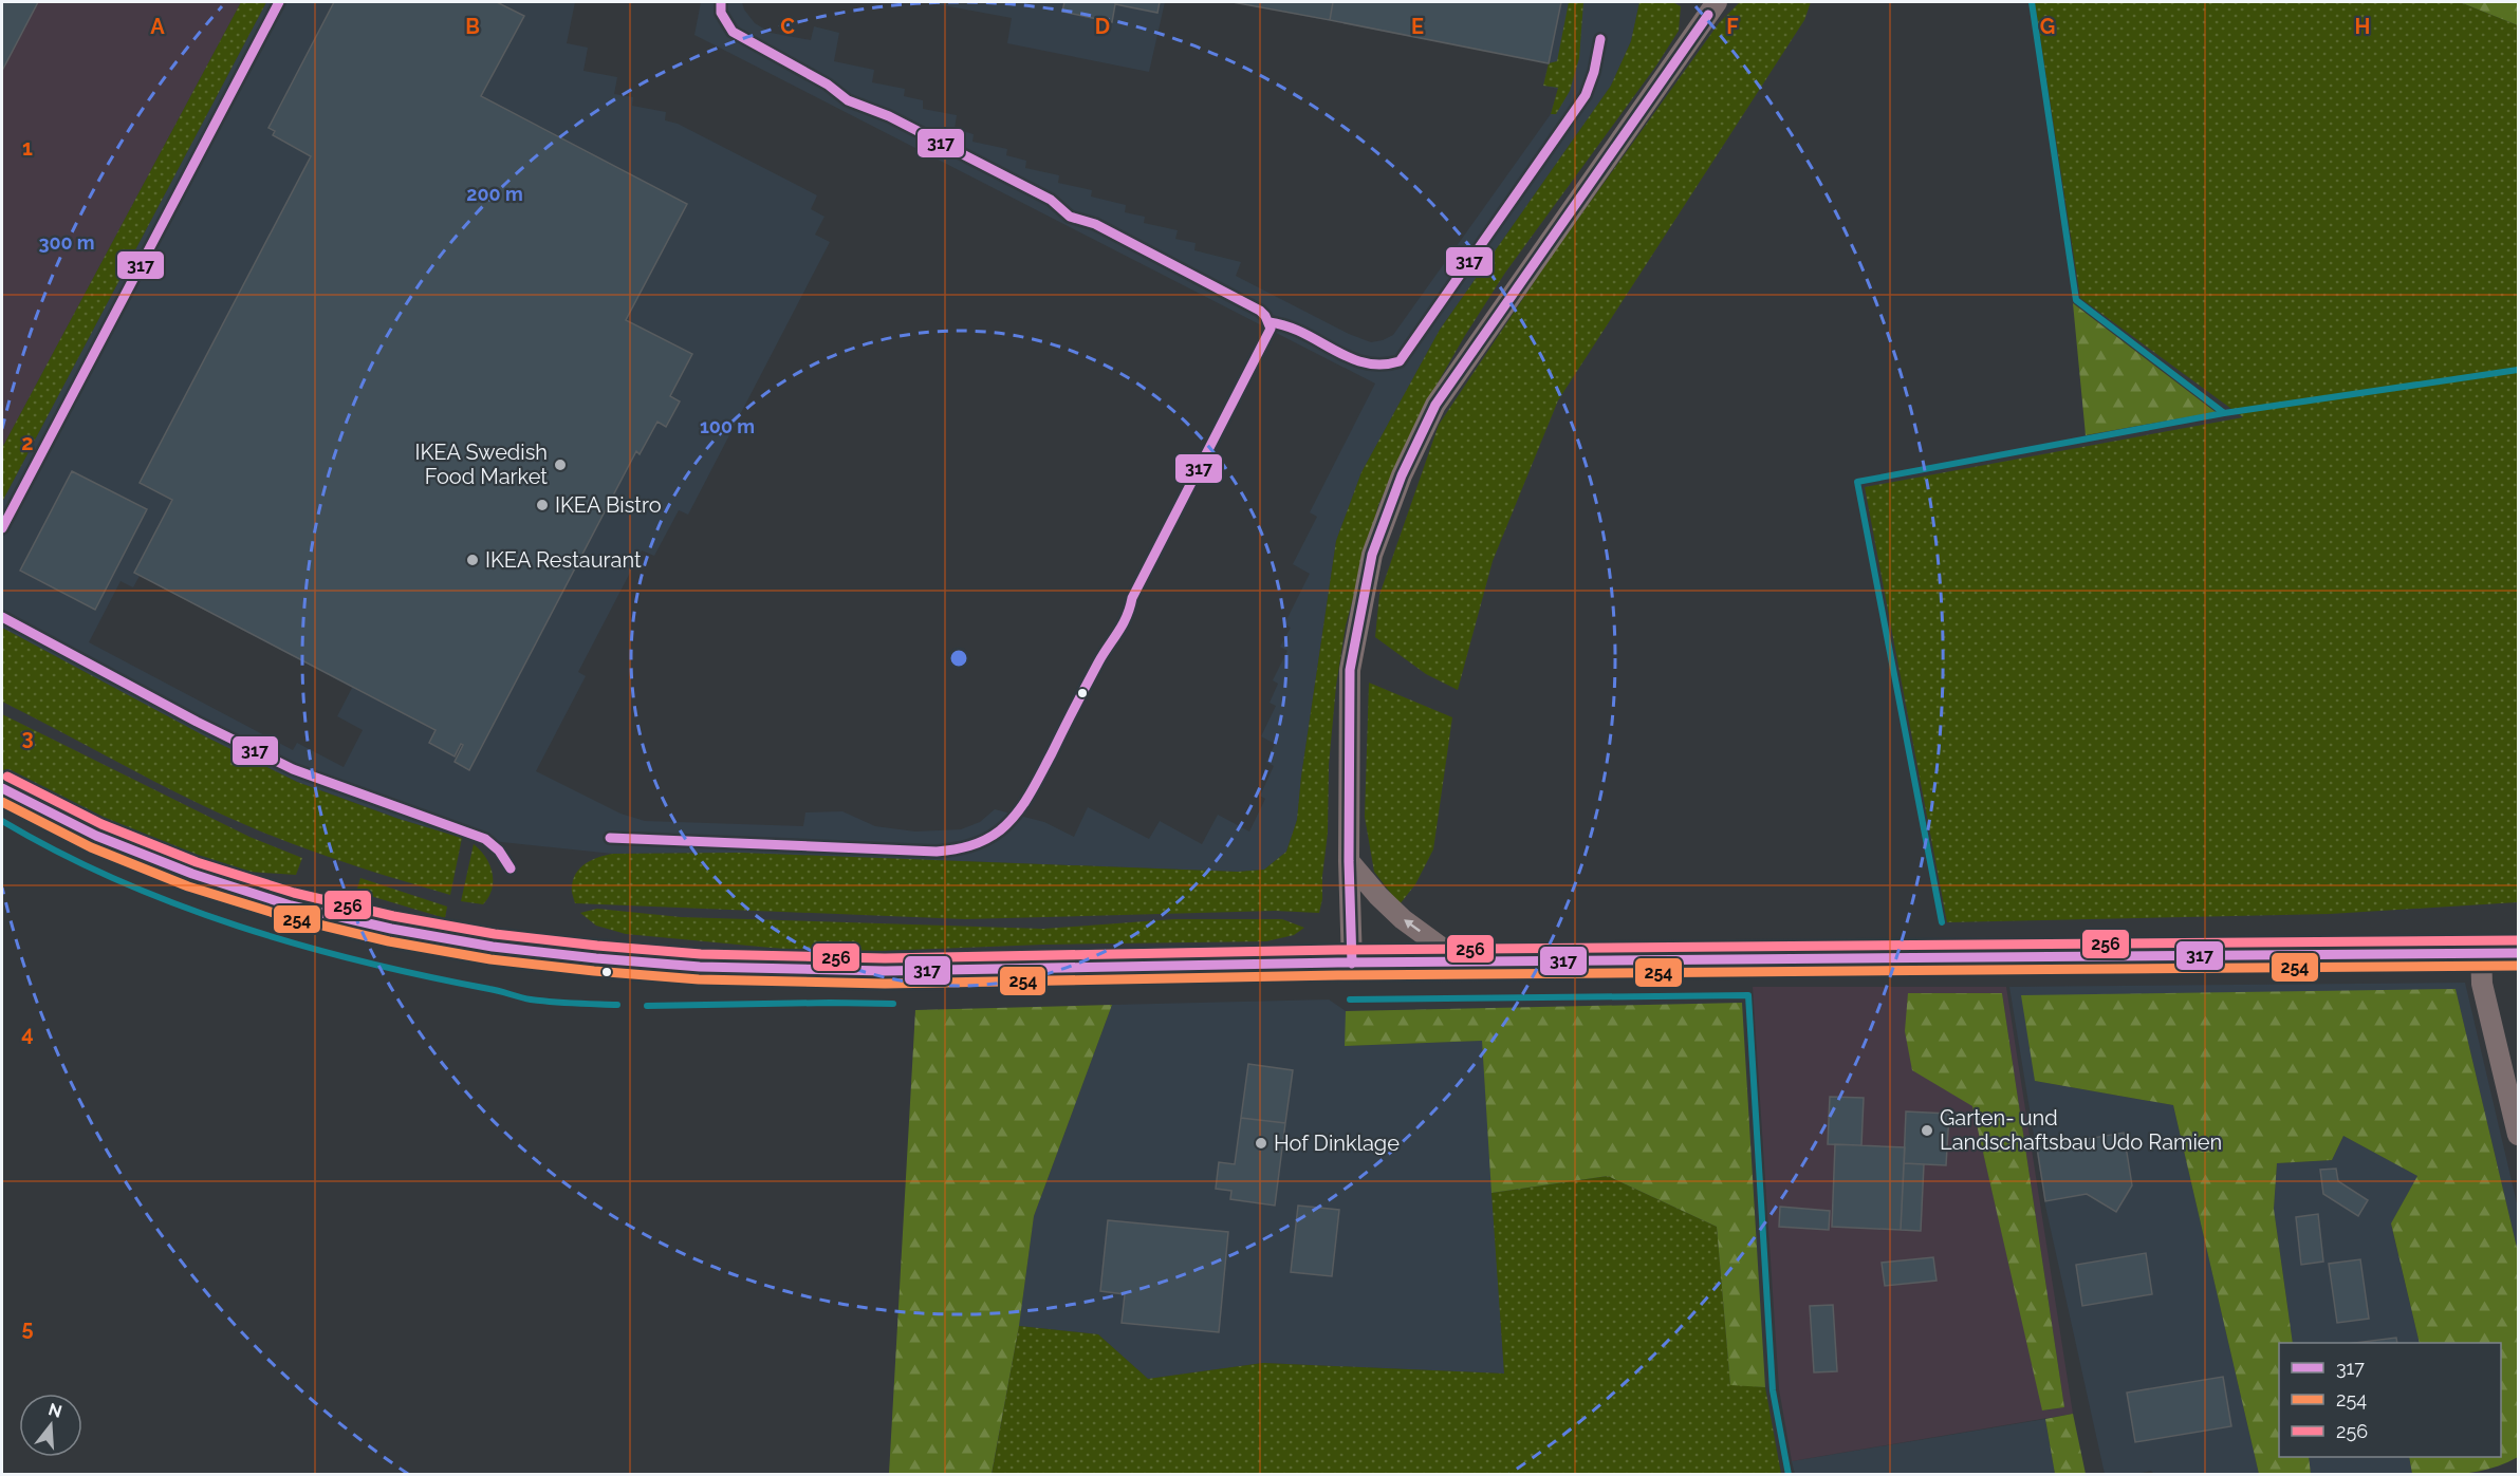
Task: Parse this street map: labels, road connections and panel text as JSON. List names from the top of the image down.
{
  "places": [
    "IKEA Swedish Food Market",
    "IKEA Bistro",
    "IKEA Restaurant",
    "Garten- und Landschaftsbau Udo Ramien",
    "Hof Dinklage"
  ],
  "lines": ["transit line 317", "transit line 256", "transit line 254"],
  "legend": ["317", "254", "256"],
  "north": "top",
  "grid": {
    "columns": [
      "A",
      "B",
      "C",
      "D",
      "E",
      "F",
      "G",
      "H"
    ],
    "rows": [
      "1",
      "2",
      "3",
      "4",
      "5"
    ]
  },
  "rings": ["200 m", "300 m", "100 m"]
}
